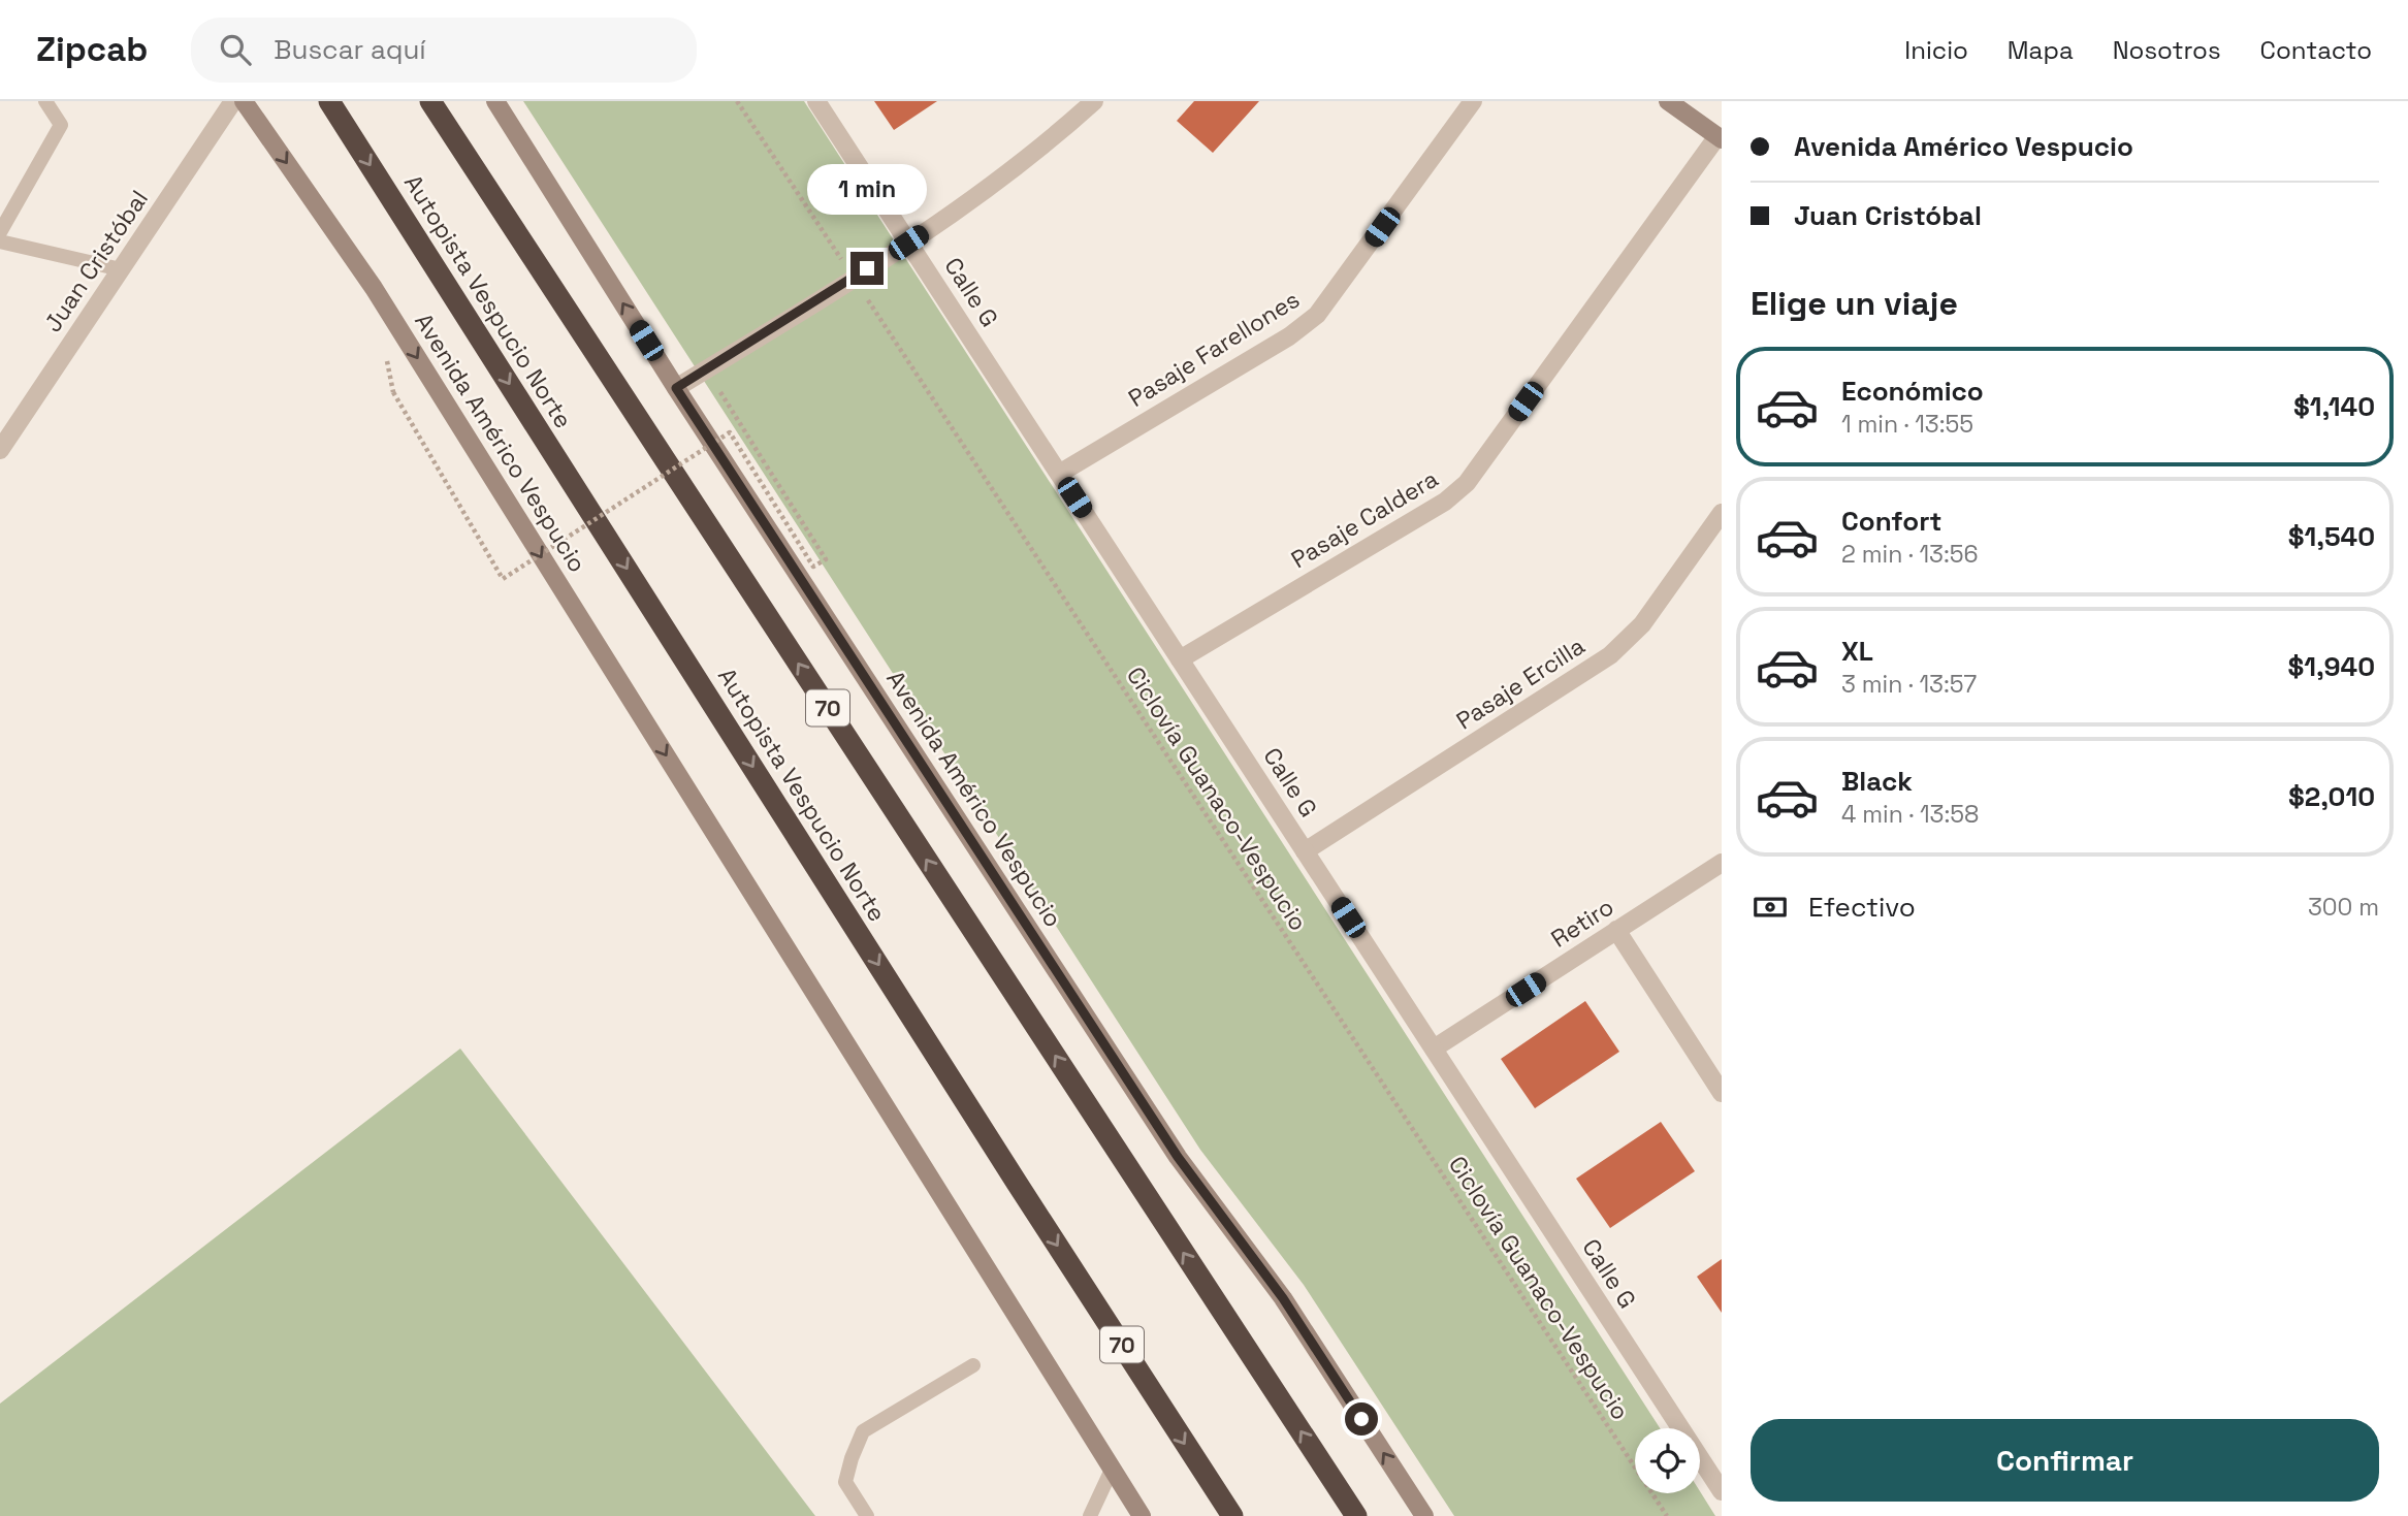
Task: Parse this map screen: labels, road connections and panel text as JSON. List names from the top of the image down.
{
  "streets": {
    "highway": ["Autopista Vespucio Norte", "70"],
    "main road": ["Avenida Américo Vespucio"],
    "street": [
      "Juan Cristóbal",
      "Calle G",
      "Pasaje Farellones",
      "Pasaje Caldera",
      "Pasaje Ercilla",
      "Retiro"
    ],
    "path": ["Ciclovía Guanaco-Vespucio"]
  },
  "crossings": [
    ["Calle G", "Pasaje Farellones"],
    ["Calle G", "Pasaje Caldera"],
    ["Calle G", "Pasaje Ercilla"],
    ["Calle G", "Retiro"]
  ],
  "page": {
    "header": "Zipcab",
    "search": "Buscar aquí",
    "nav": [
      "Inicio",
      "Mapa",
      "Nosotros",
      "Contacto"
    ],
    "banner": ["Avenida Américo Vespucio", "Juan Cristóbal"],
    "bubble": "1 min",
    "heading": "Elige un viaje",
    "list": [
      {
        "name": "Económico",
        "note": "1 min · 13:55",
        "value": "$1,140"
      },
      {
        "name": "Confort",
        "note": "2 min · 13:56",
        "value": "$1,540"
      },
      {
        "name": "XL",
        "note": "3 min · 13:57",
        "value": "$1,940"
      },
      {
        "name": "Black",
        "note": "4 min · 13:58",
        "value": "$2,010"
      }
    ],
    "pay": ["Efectivo", "300 m"],
    "buttons": "Confirmar"
  }
}
